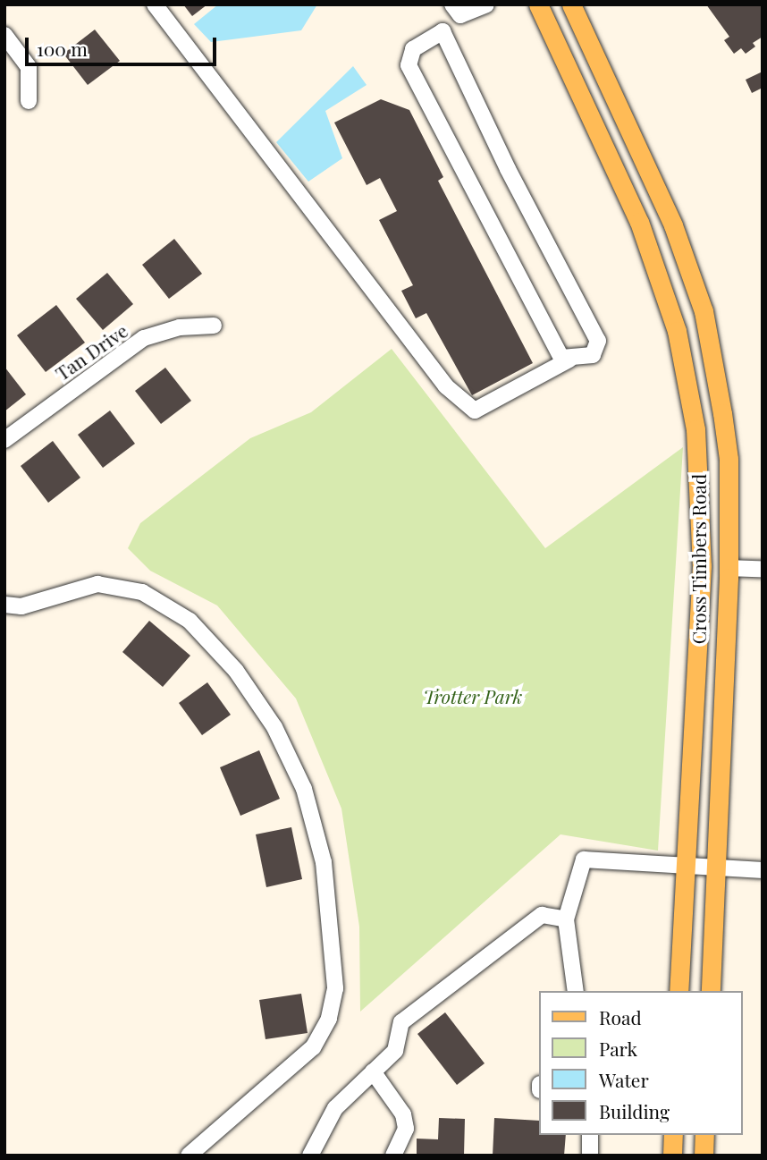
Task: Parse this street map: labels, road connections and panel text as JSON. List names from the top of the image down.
{
  "streets": {
    "main road": ["Cross Timbers Road"],
    "street": ["Tan Drive"]
  },
  "parks": ["Trotter Park"],
  "legend": [
    "Road",
    "Park",
    "Water",
    "Building"
  ],
  "scale_bar": "100 m"
}
